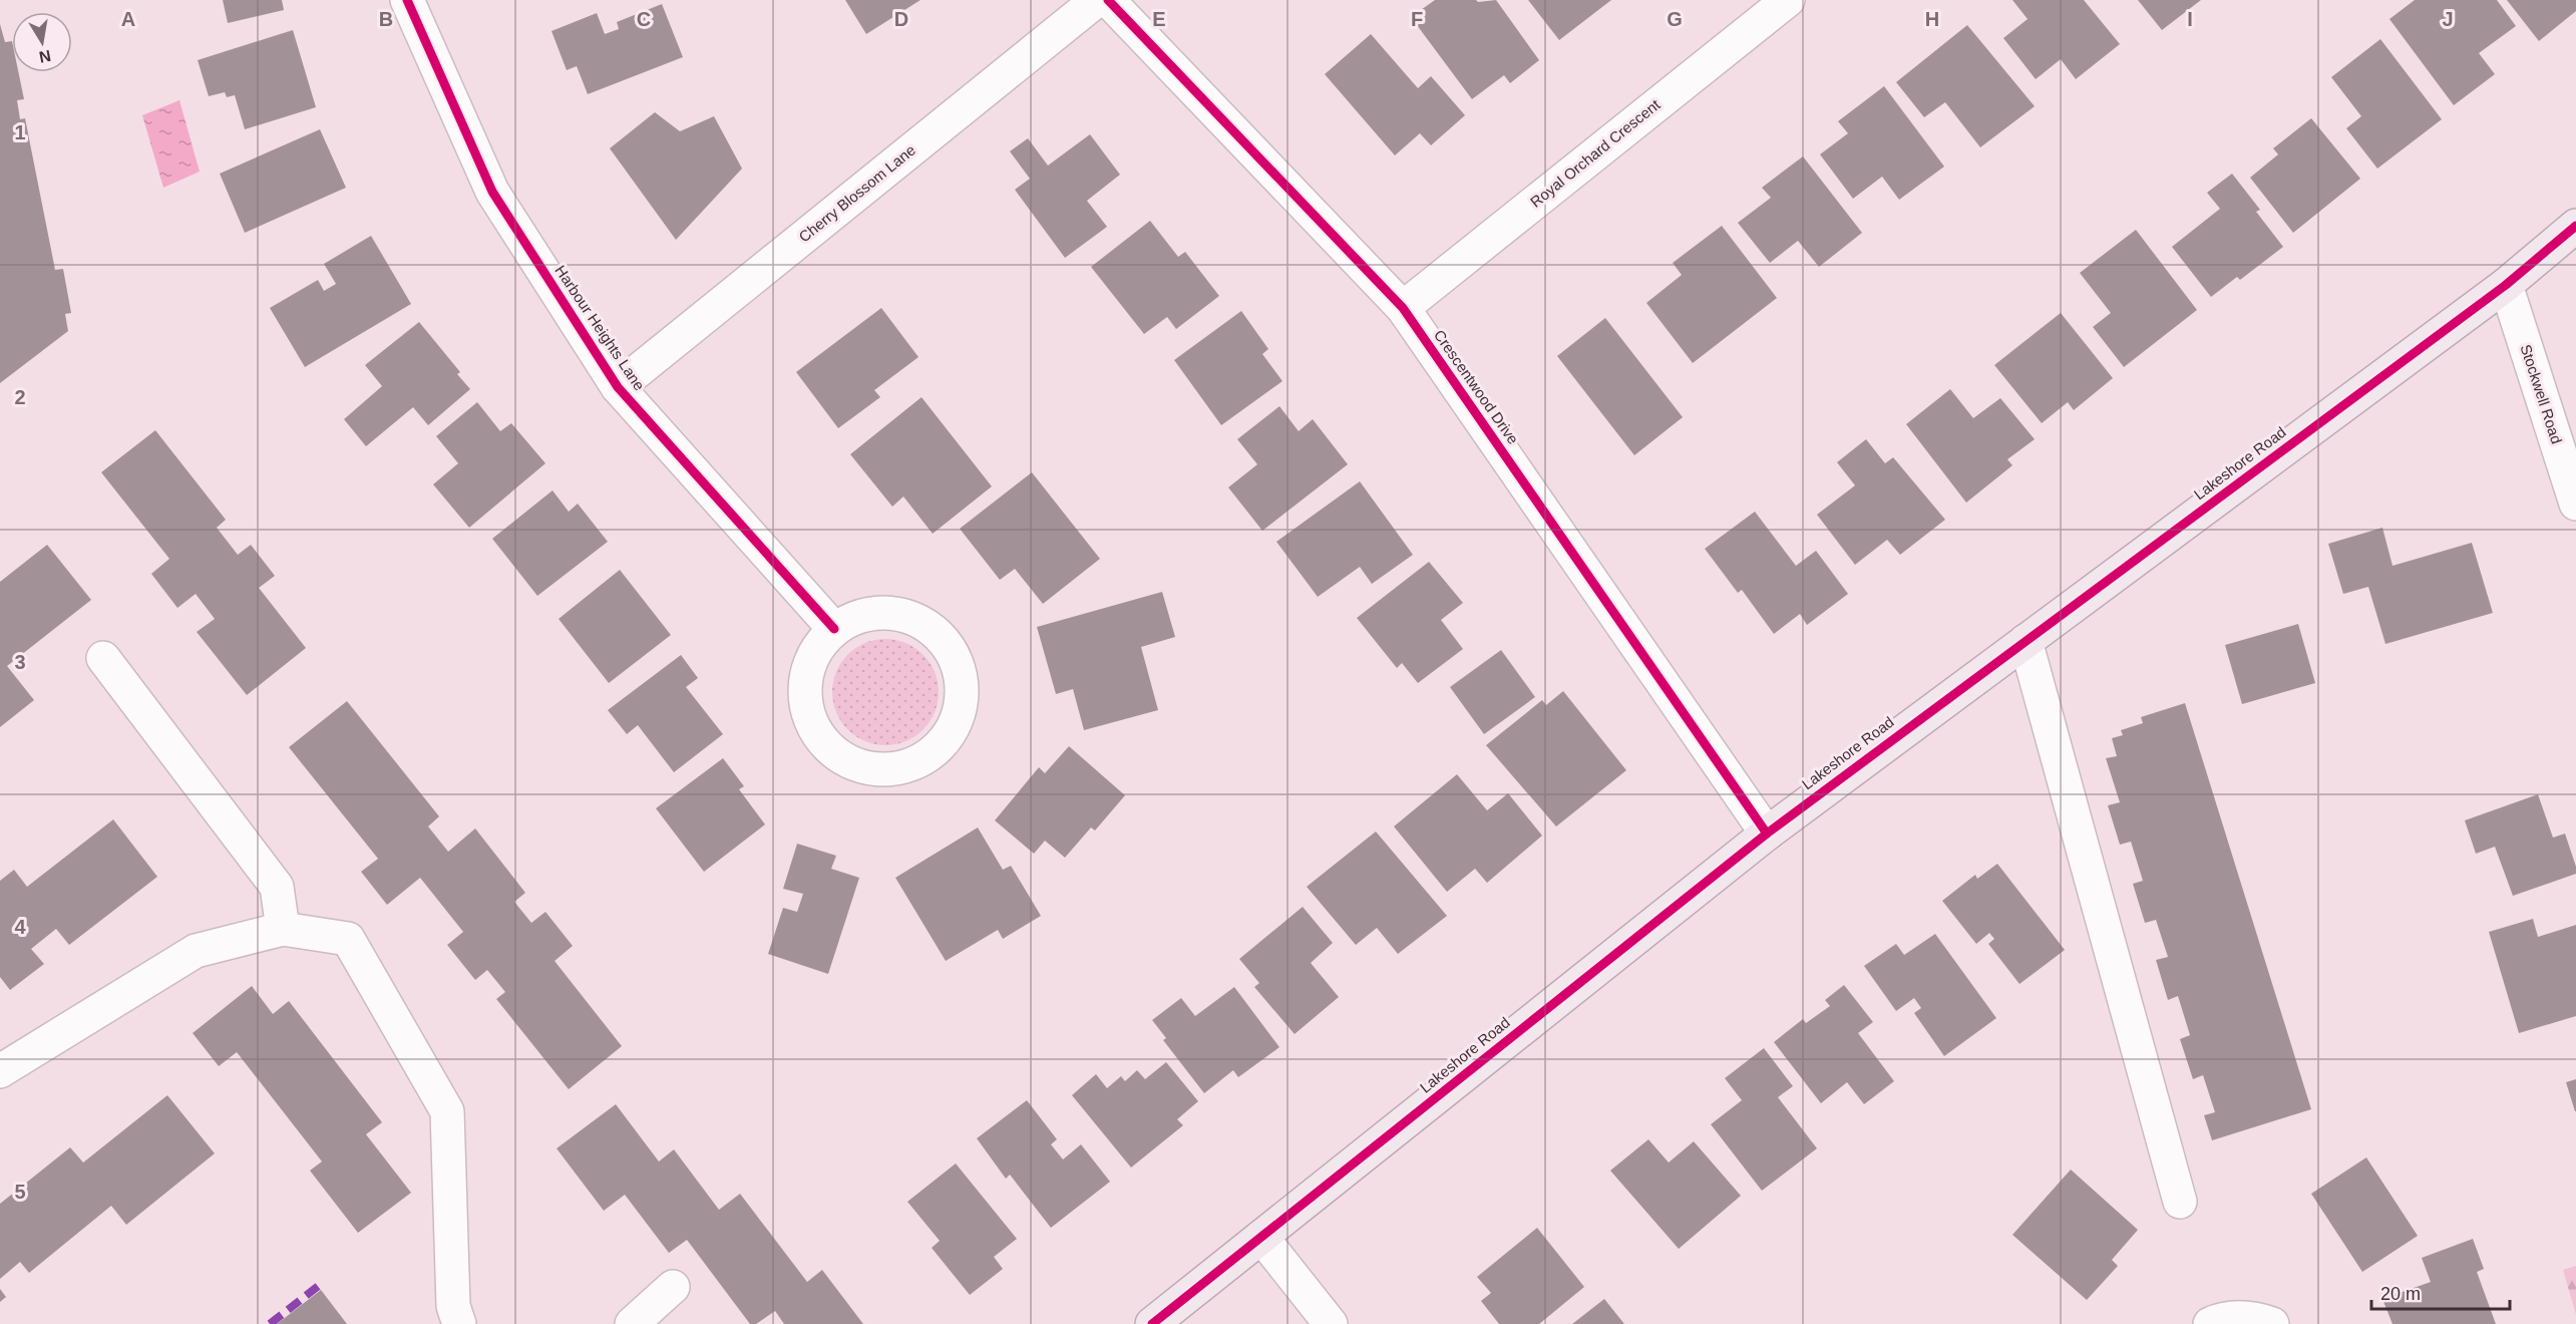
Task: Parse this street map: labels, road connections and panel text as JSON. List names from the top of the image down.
{
  "streets": {
    "main road": ["Lakeshore Road"],
    "street": [
      "Royal Orchard Crescent",
      "Cherry Blossom Lane",
      "Harbour Heights Lane",
      "Crescentwood Drive",
      "Stockwell Road"
    ]
  },
  "crossings": [
    ["Royal Orchard Crescent", "Crescentwood Drive"],
    ["Cherry Blossom Lane", "Harbour Heights Lane"],
    ["Crescentwood Drive", "Lakeshore Road"],
    ["Stockwell Road", "Lakeshore Road"]
  ],
  "scale_bar": "20 m",
  "north": "bottom",
  "grid": {
    "columns": [
      "A",
      "B",
      "C",
      "D",
      "E",
      "F",
      "G",
      "H",
      "I",
      "J"
    ],
    "rows": [
      "1",
      "2",
      "3",
      "4",
      "5"
    ]
  }
}
